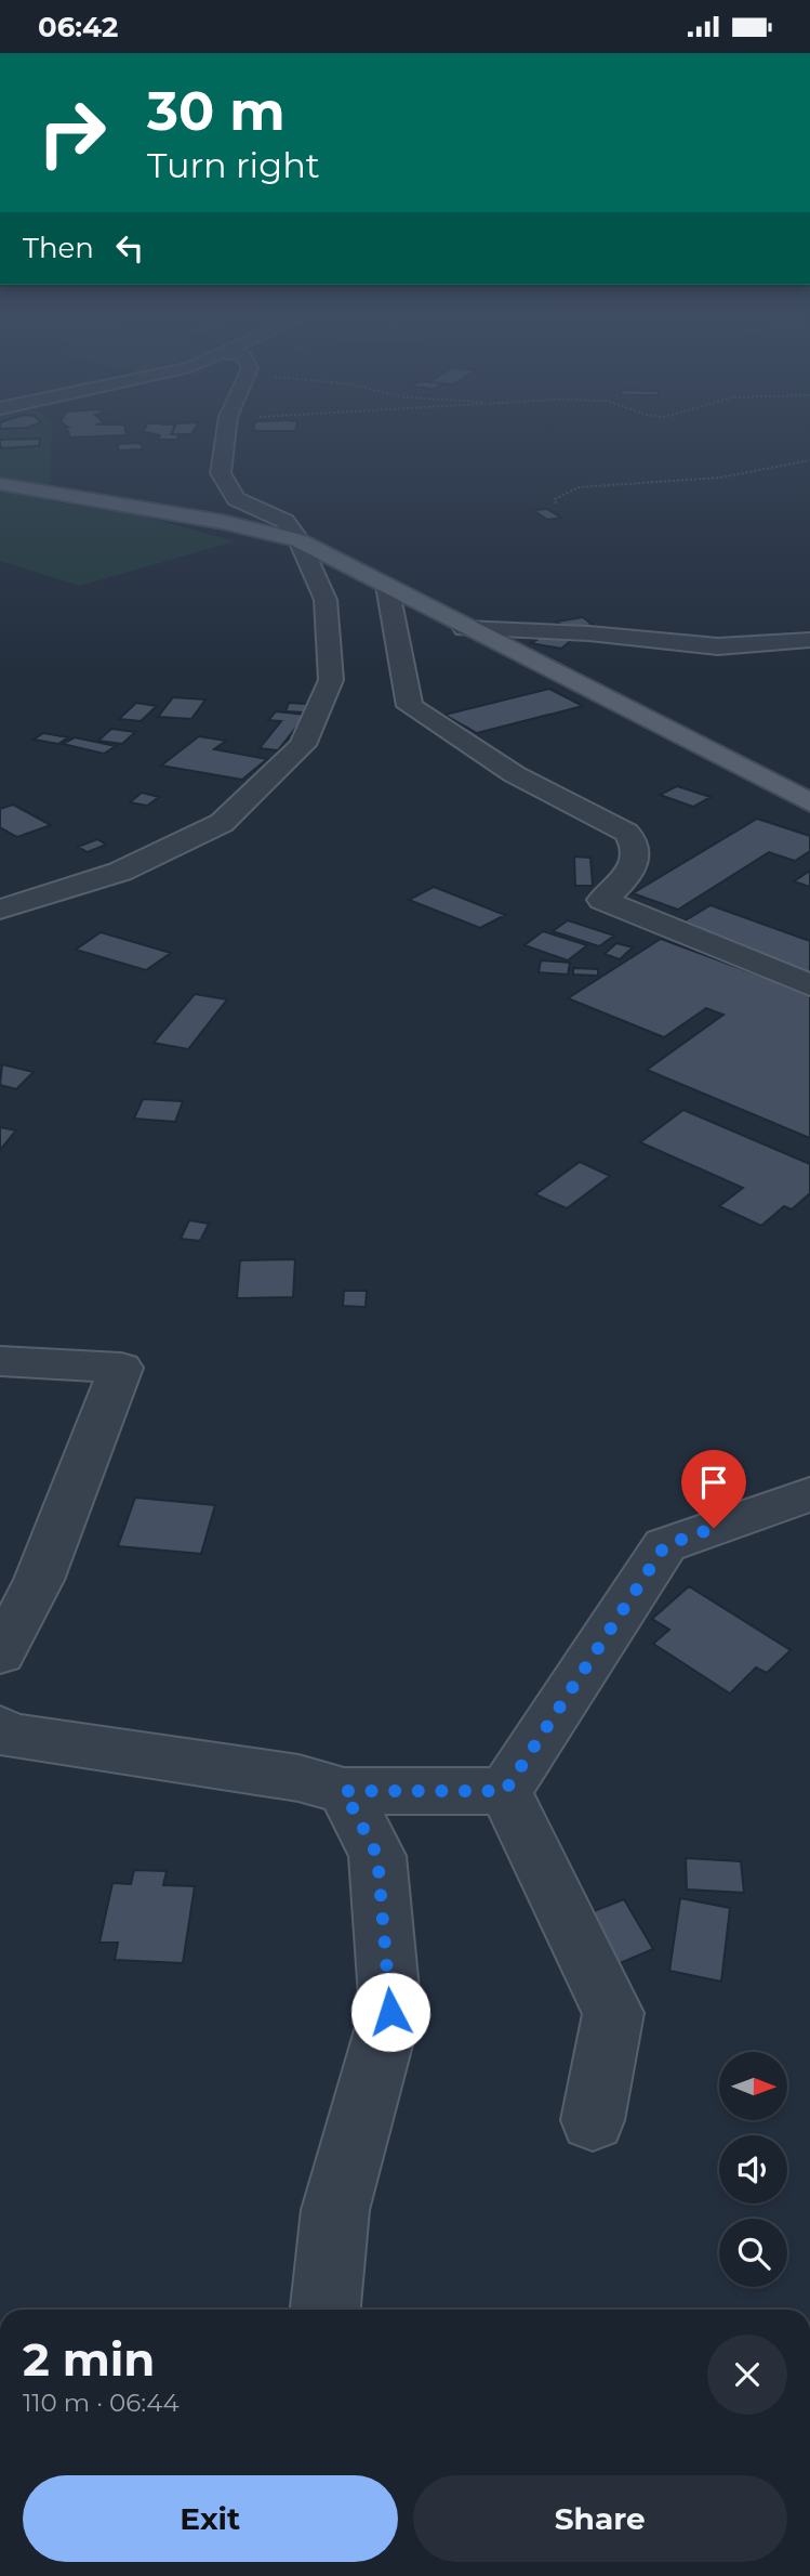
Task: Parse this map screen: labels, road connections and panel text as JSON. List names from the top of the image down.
{
  "north": "right",
  "page": {
    "status": "06:42",
    "turn": ["30 m", "Turn right"],
    "then": "Then",
    "heading": ["2 min", "110 m · 06:44"],
    "buttons": ["Exit", "Share"]
  }
}
